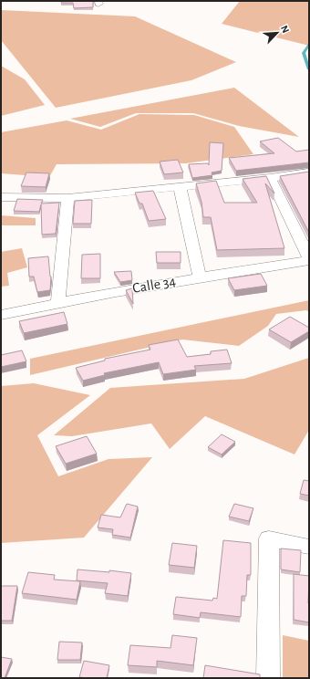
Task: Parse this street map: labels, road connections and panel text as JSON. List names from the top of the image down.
{
  "streets": {
    "street": ["Calle 34"]
  },
  "north": "top right"
}
